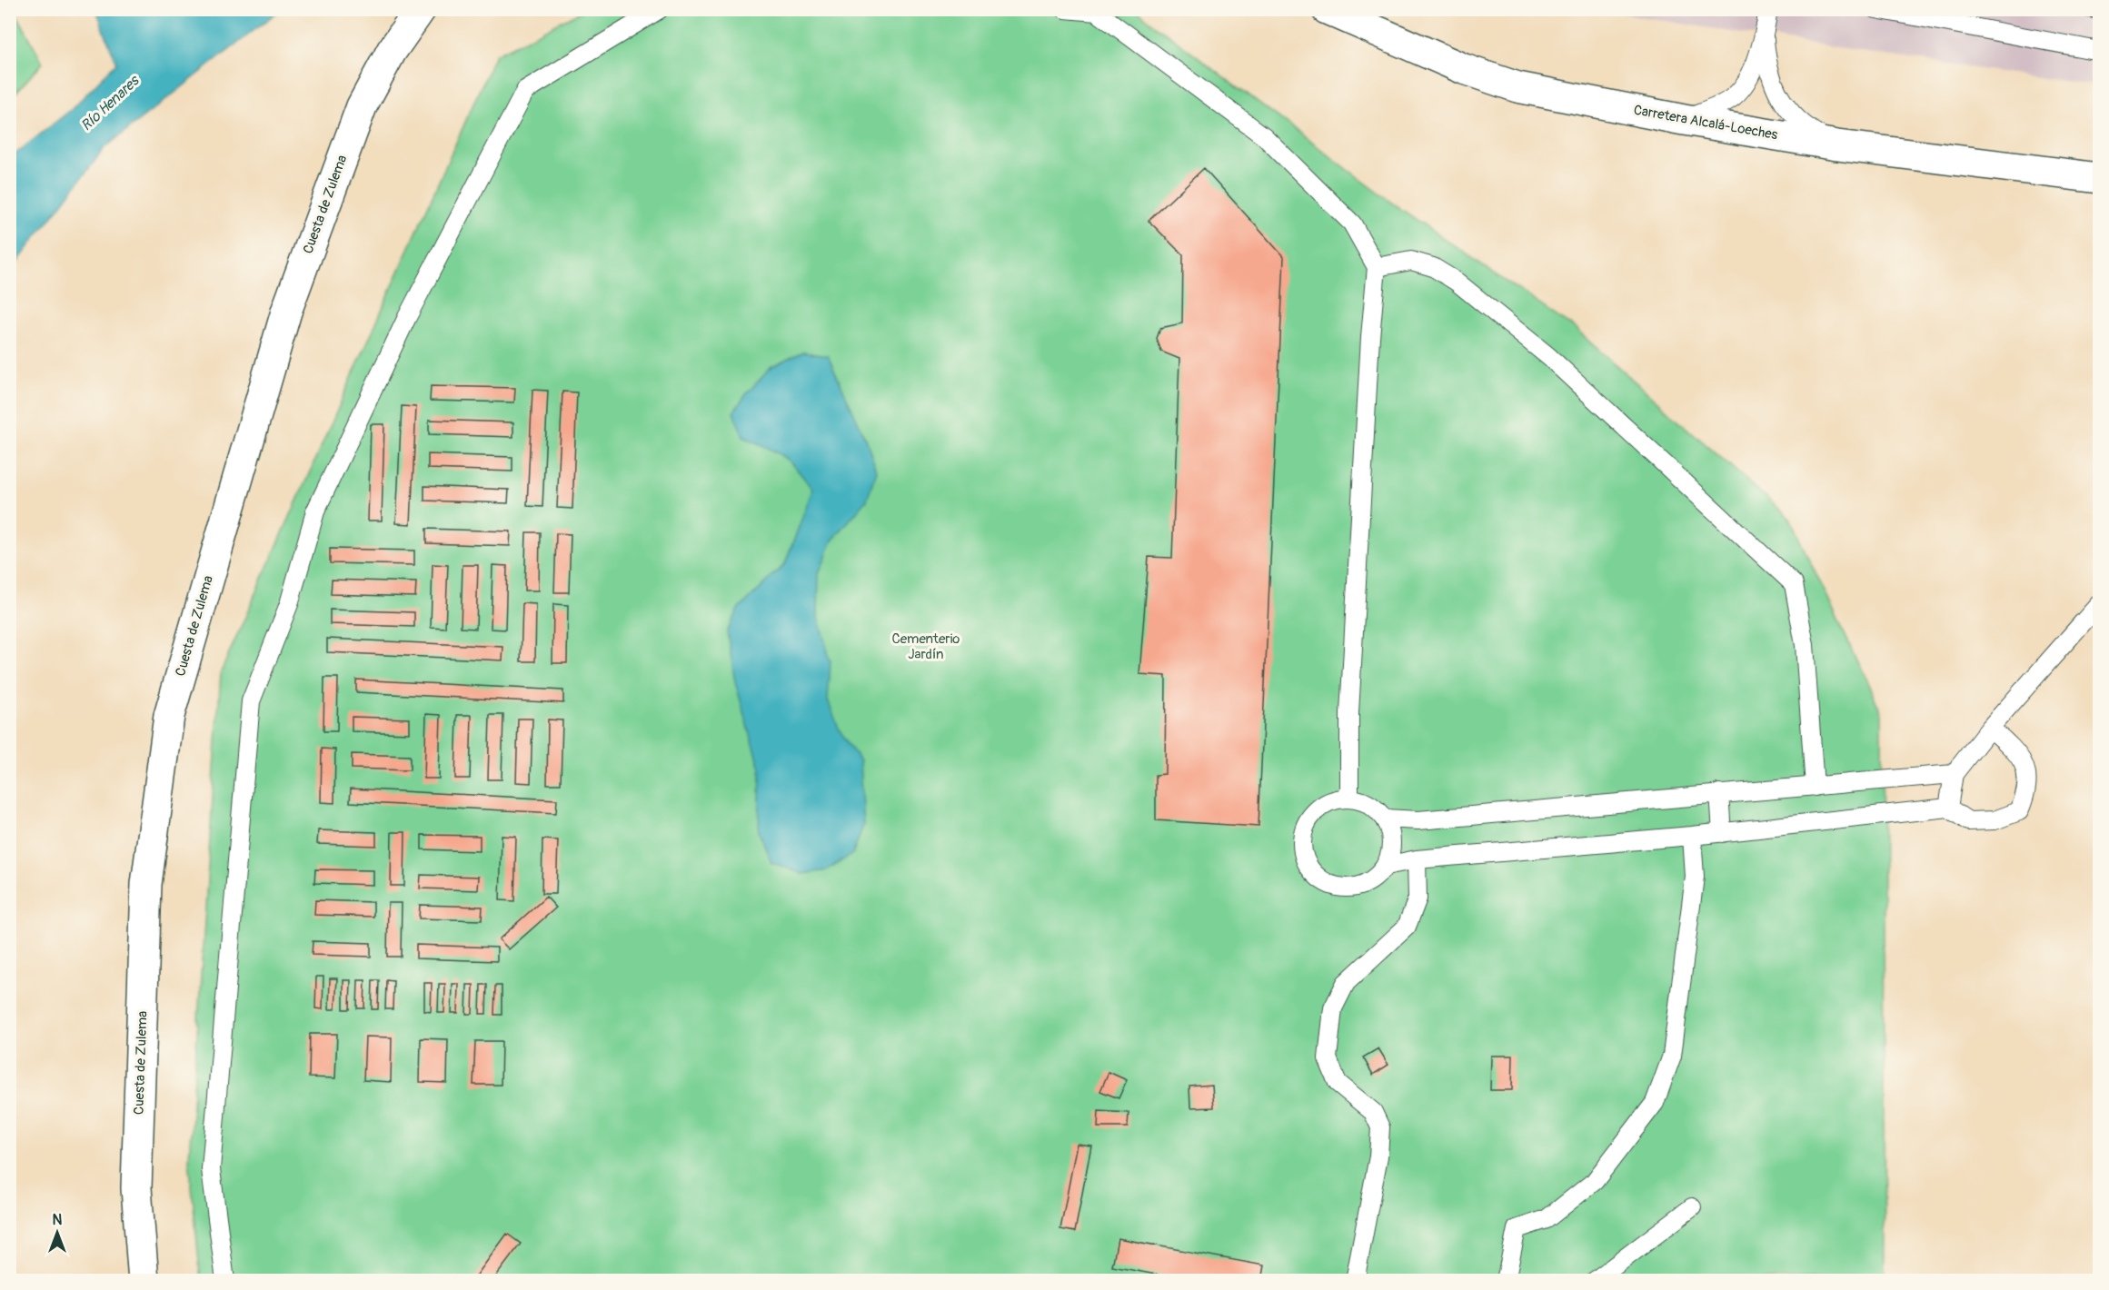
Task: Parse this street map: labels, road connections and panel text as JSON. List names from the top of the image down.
{
  "streets": {
    "street": ["Carretera Alcalá-Loeches", "Cuesta de Zulema"]
  },
  "water": ["Río Henares"],
  "parks": ["Cementerio Jardín"],
  "north": "top"
}
